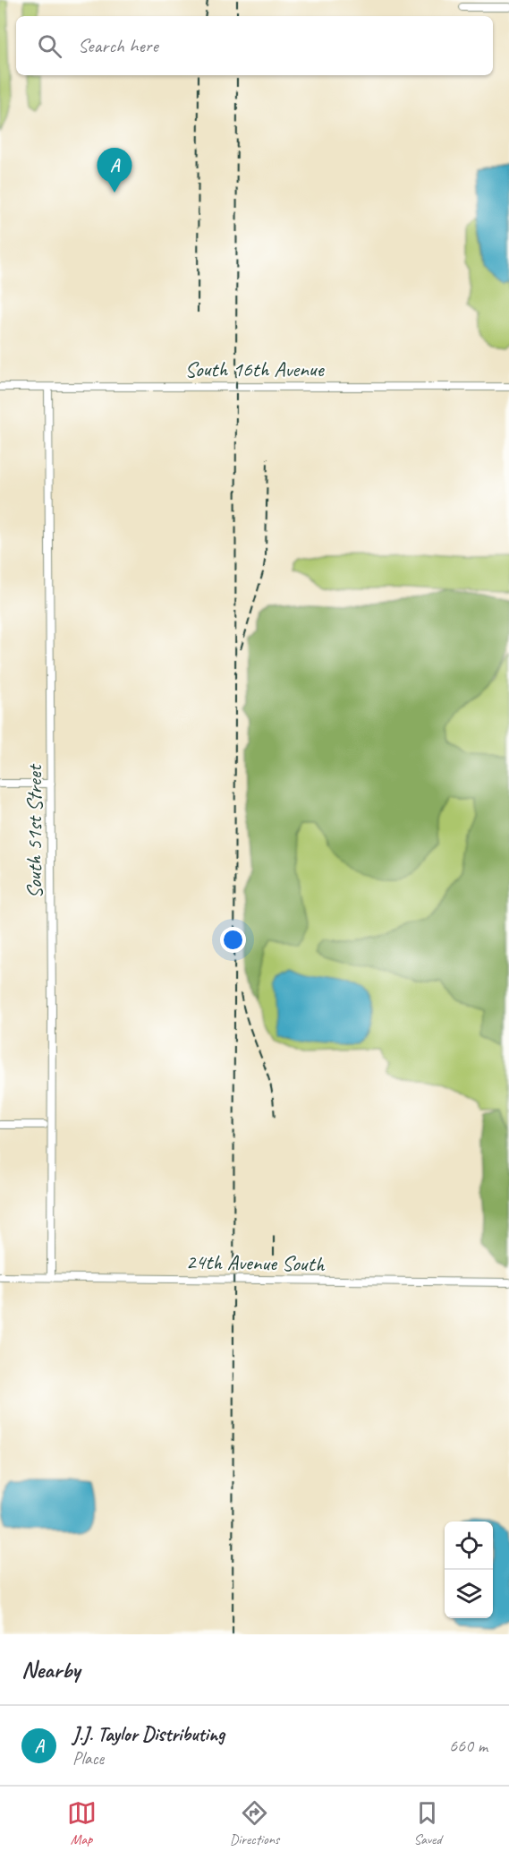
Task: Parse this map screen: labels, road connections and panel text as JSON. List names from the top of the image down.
{
  "streets": {
    "street": ["South 16th Avenue", "South 51st Street", "24th Avenue South"]
  },
  "crossings": [
    ["South 16th Avenue", "South 51st Street"],
    ["South 51st Street", "24th Avenue South"]
  ],
  "page": {
    "search": "Search here",
    "pins": "A",
    "heading": "Nearby",
    "list": [
      {
        "mark": "A",
        "name": "J.J. Taylor Distributing",
        "note": "Place",
        "value": "660 m"
      }
    ],
    "nav": ["Map", "Directions", "Saved"]
  }
}
